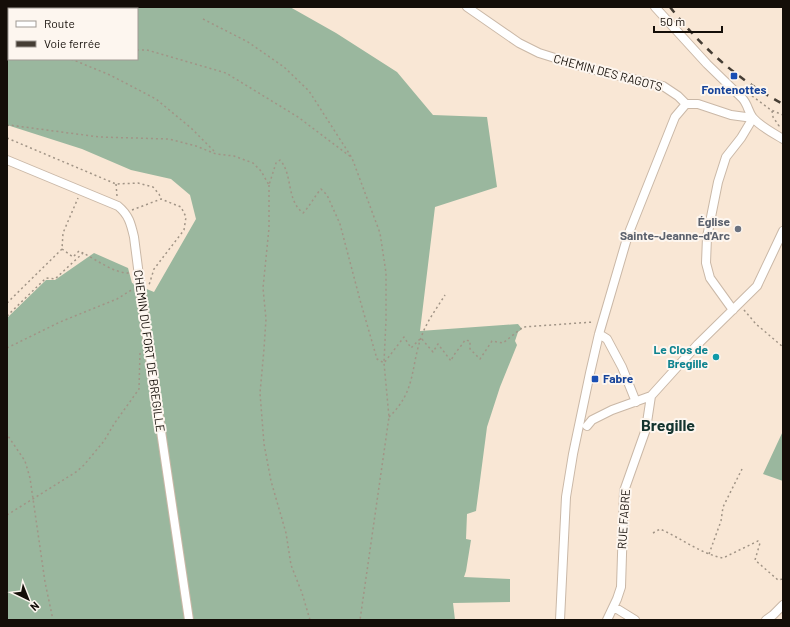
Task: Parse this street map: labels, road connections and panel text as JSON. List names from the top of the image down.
{
  "streets": {
    "street": ["CHEMIN DES RAGOTS", "CHEMIN DU FORT DE BREGILLE", "RUE FABRE"]
  },
  "districts": ["Bregille"],
  "places": {
    "transit": ["Fontenottes", "Fabre"],
    "other": ["Église Sainte-Jeanne-d'Arc", "Le Clos de Bregille"]
  },
  "legend": ["Route", "Voie ferrée"],
  "scale_bar": "50 m",
  "north": "bottom right"
}
